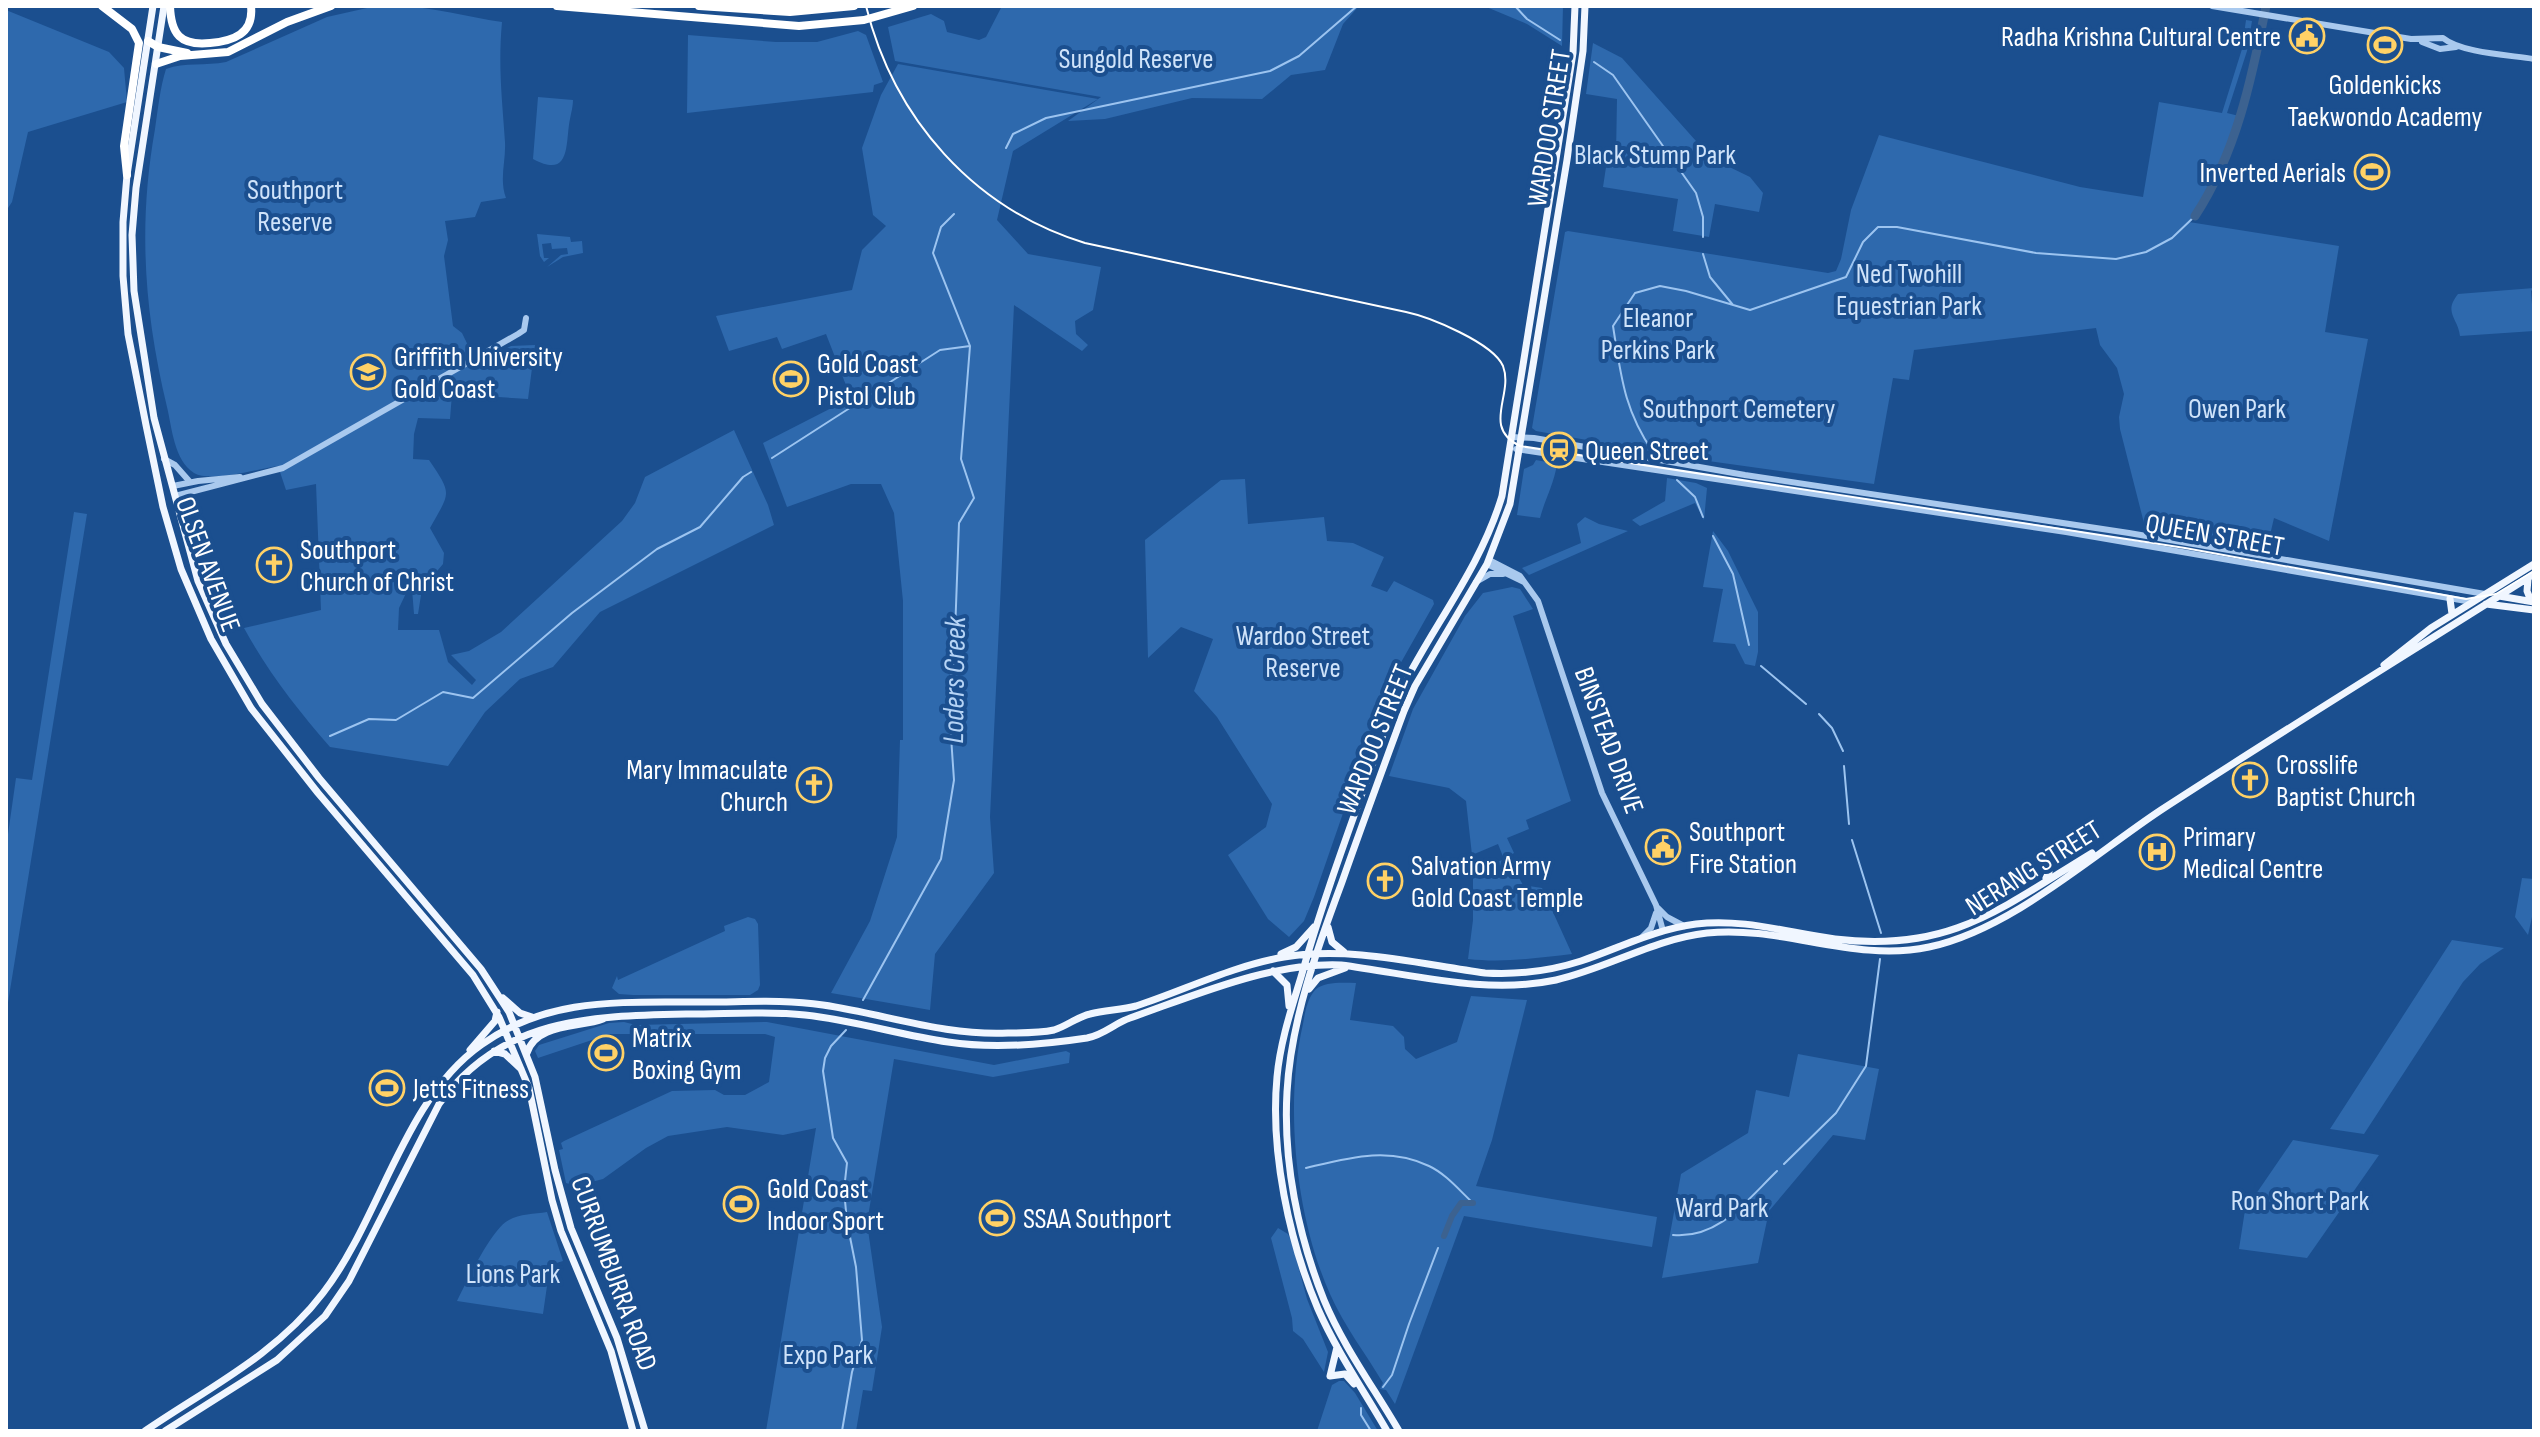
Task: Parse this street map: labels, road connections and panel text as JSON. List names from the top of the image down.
{
  "streets": {
    "main road": [
      "WARDOO STREET",
      "QUEEN STREET",
      "OLSEN AVENUE",
      "NERANG STREET",
      "CURRUMBURRA ROAD"
    ],
    "street": ["BINSTEAD DRIVE"]
  },
  "crossings": [
    ["WARDOO STREET", "QUEEN STREET"],
    ["WARDOO STREET", "BINSTEAD DRIVE"],
    ["WARDOO STREET", "NERANG STREET"],
    ["QUEEN STREET", "NERANG STREET"],
    ["OLSEN AVENUE", "CURRUMBURRA ROAD"],
    ["BINSTEAD DRIVE", "NERANG STREET"]
  ],
  "water": ["Loders Creek"],
  "parks": [
    "Sungold Reserve",
    "Black Stump Park",
    "Southport Reserve",
    "Ned Twohill Equestrian Park",
    "Eleanor Perkins Park",
    "Southport Cemetery",
    "Owen Park",
    "Wardoo Street Reserve",
    "Ron Short Park",
    "Ward Park",
    "Lions Park",
    "Expo Park"
  ],
  "places": {
    "public building": ["Radha Krishna Cultural Centre", "Southport Fire Station"],
    "sports": [
      "Goldenkicks Taekwondo Academy",
      "Inverted Aerials",
      "Gold Coast Pistol Club",
      "Matrix Boxing Gym",
      "Jetts Fitness",
      "Gold Coast Indoor Sport",
      "SSAA Southport"
    ],
    "school or university": ["Griffith University Gold Coast"],
    "station": ["Queen Street"],
    "church": [
      "Southport Church of Christ",
      "Crosslife Baptist Church",
      "Mary Immaculate Church",
      "Salvation Army Gold Coast Temple"
    ],
    "hospital": ["Primary Medical Centre"]
  }
}
